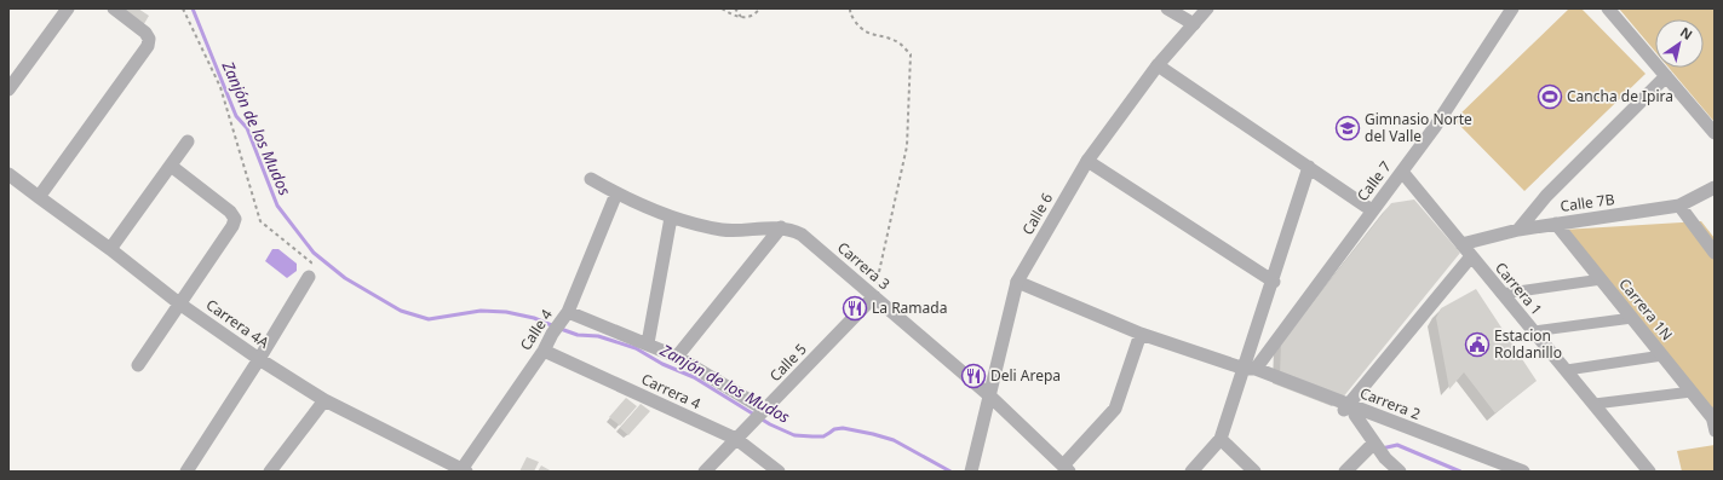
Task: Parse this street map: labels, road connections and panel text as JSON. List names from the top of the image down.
{
  "streets": {
    "street": [
      "Calle 7",
      "Calle 7B",
      "Calle 6",
      "Carrera 3",
      "Carrera 1",
      "Carrera 1N",
      "Carrera 4A",
      "Calle 4",
      "Calle 5",
      "Carrera 4",
      "Carrera 2"
    ]
  },
  "crossings": [
    ["Calle 7", "Carrera 1"],
    ["Calle 7", "Carrera 2"],
    ["Calle 7B", "Carrera 1"],
    ["Calle 7B", "Carrera 1N"],
    ["Calle 6", "Carrera 3"],
    ["Calle 6", "Carrera 2"],
    ["Carrera 3", "Calle 4"],
    ["Carrera 3", "Calle 5"],
    ["Carrera 4A", "Calle 4"],
    ["Calle 4", "Carrera 4"],
    ["Calle 5", "Carrera 4"]
  ],
  "water": ["Zanjón de los Mudos"],
  "places": {
    "sports": ["Cancha de Ipira"],
    "school or university": ["Gimnasio Norte del Valle"],
    "restaurant": ["La Ramada", "Deli Arepa"],
    "public building": ["Estacion Roldanillo"]
  },
  "north": "top right"
}
